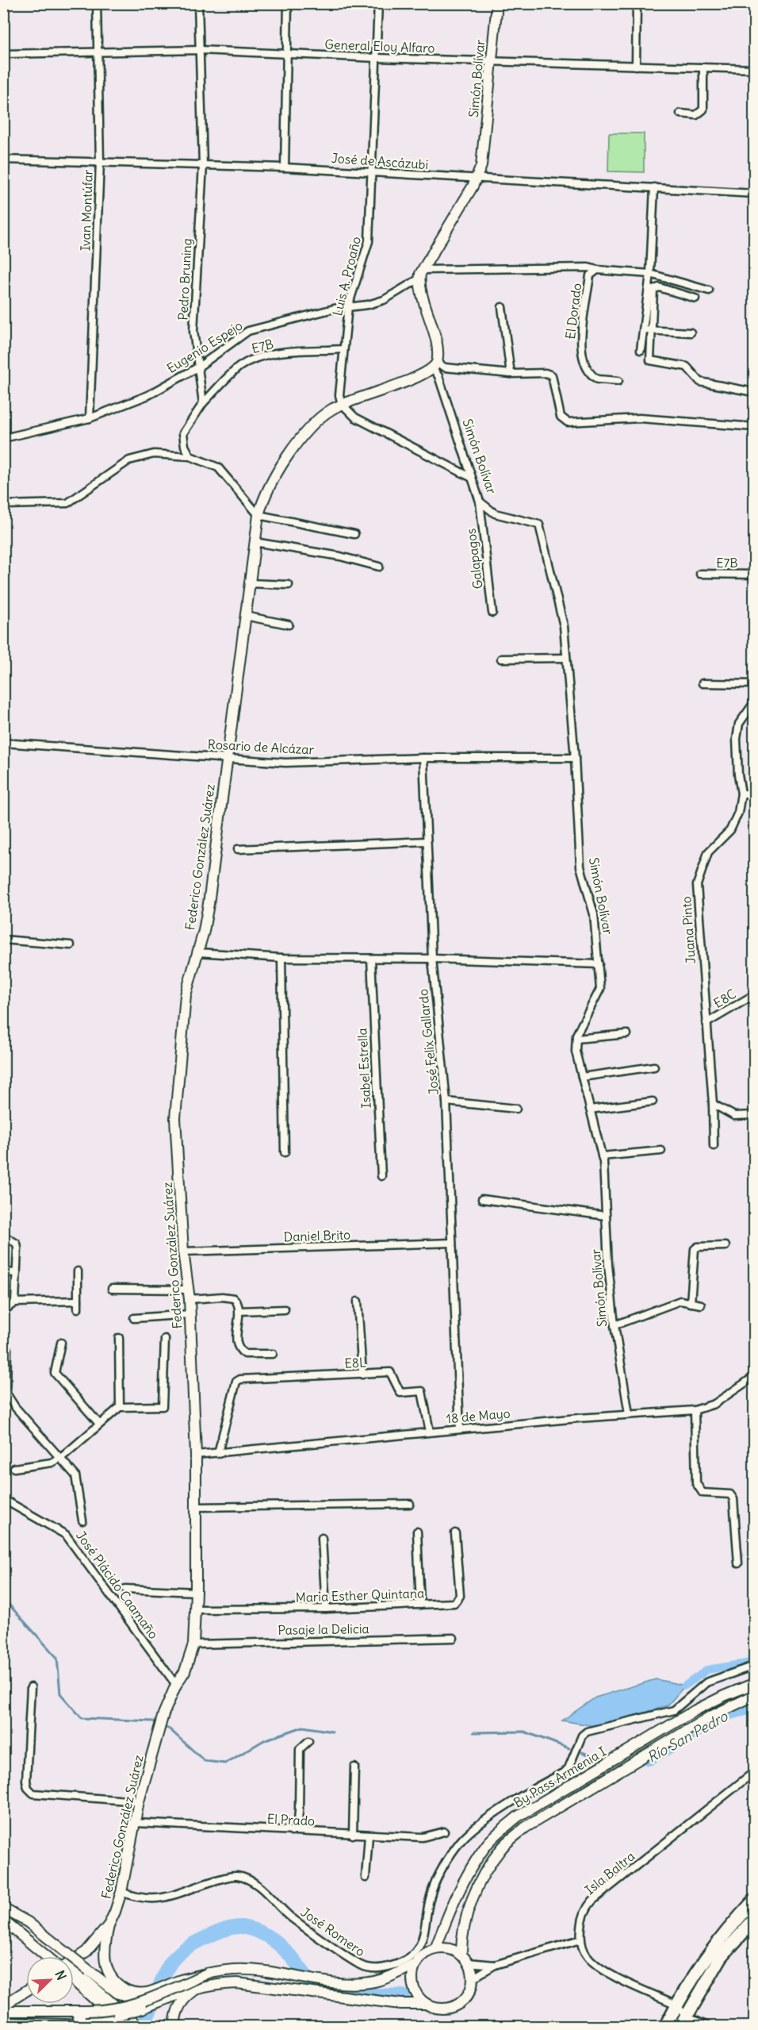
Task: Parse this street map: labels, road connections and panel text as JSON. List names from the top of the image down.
{
  "streets": {
    "street": [
      "General Eloy Alfaro",
      "Simón Bolívar",
      "José de Ascázubi",
      "Ivan Montúfar",
      "Luis A. Proaño",
      "Pedro Bruning",
      "El Dorado",
      "E7B",
      "Eugenio Espejo",
      "Galapagos",
      "Rosario de Alcázar",
      "Federico González Suárez",
      "Juana Pinto",
      "E8C",
      "José Felix Gallardo",
      "Isabel Estrella",
      "Daniel Brito",
      "E8L",
      "18 de Mayo",
      "José Plácido Caamaño",
      "Maria Esther Quintana",
      "Pasaje la Delicia",
      "By Pass Armenia I",
      "El Prado",
      "Isla Baltra",
      "José Romero"
    ]
  },
  "crossings": [
    ["General Eloy Alfaro", "Simón Bolívar"],
    ["General Eloy Alfaro", "Ivan Montúfar"],
    ["General Eloy Alfaro", "Luis A. Proaño"],
    ["General Eloy Alfaro", "Pedro Bruning"],
    ["Simón Bolívar", "José de Ascázubi"],
    ["Simón Bolívar", "Eugenio Espejo"],
    ["Simón Bolívar", "Galapagos"],
    ["Simón Bolívar", "Rosario de Alcázar"],
    ["Simón Bolívar", "Federico González Suárez"],
    ["Simón Bolívar", "18 de Mayo"],
    ["José de Ascázubi", "Ivan Montúfar"],
    ["José de Ascázubi", "Luis A. Proaño"],
    ["José de Ascázubi", "Pedro Bruning"],
    ["Ivan Montúfar", "Eugenio Espejo"],
    ["Luis A. Proaño", "E7B"],
    ["Luis A. Proaño", "Eugenio Espejo"],
    ["Luis A. Proaño", "Federico González Suárez"],
    ["Pedro Bruning", "E7B"],
    ["Pedro Bruning", "Eugenio Espejo"],
    ["Rosario de Alcázar", "Federico González Suárez"],
    ["Rosario de Alcázar", "José Felix Gallardo"],
    ["Federico González Suárez", "Daniel Brito"],
    ["Federico González Suárez", "18 de Mayo"],
    ["Federico González Suárez", "José Plácido Caamaño"],
    ["Federico González Suárez", "Maria Esther Quintana"],
    ["Federico González Suárez", "Pasaje la Delicia"],
    ["Federico González Suárez", "El Prado"],
    ["Federico González Suárez", "José Romero"],
    ["Juana Pinto", "E8C"],
    ["José Felix Gallardo", "Daniel Brito"],
    ["José Felix Gallardo", "18 de Mayo"],
    ["E8L", "18 de Mayo"]
  ],
  "water": ["Río San Pedro"],
  "north": "top right"
}
